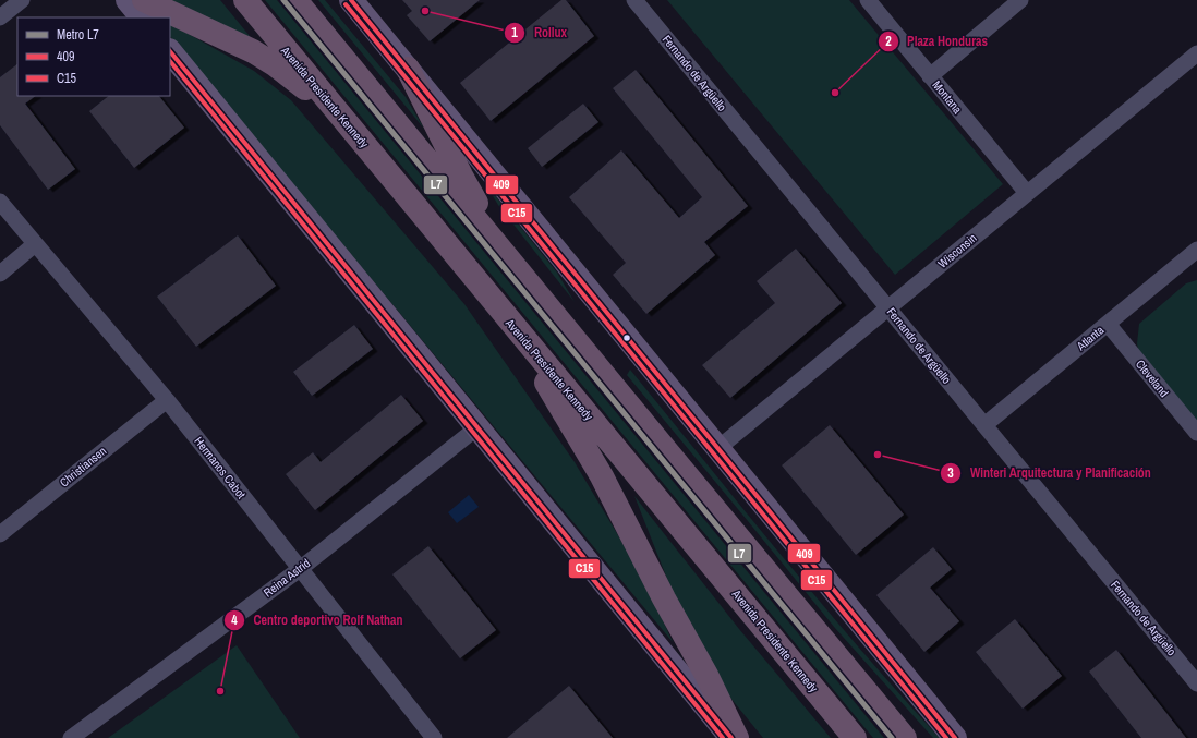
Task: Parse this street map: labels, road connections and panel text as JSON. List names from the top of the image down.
{
  "streets": {
    "highway": ["Avenida Presidente Kennedy"],
    "street": [
      "Fernando de Argüello",
      "Montana",
      "Wisconsin",
      "Atlanta",
      "Cleveland",
      "Christiansen",
      "Hermanos Cabot",
      "Reina Astrid"
    ]
  },
  "crossings": [
    ["Fernando de Argüello", "Wisconsin"],
    ["Fernando de Argüello", "Atlanta"],
    ["Montana", "Wisconsin"],
    ["Atlanta", "Cleveland"],
    ["Christiansen", "Hermanos Cabot"],
    ["Hermanos Cabot", "Reina Astrid"]
  ],
  "places": [
    "Rollux",
    "Plaza Honduras",
    "Winteri Arquitectura y Planificación",
    "Centro deportivo Rolf Nathan"
  ],
  "lines": ["metro line L7", "transit line 409", "transit line C15"],
  "legend": ["Metro L7", "409", "C15"]
}
